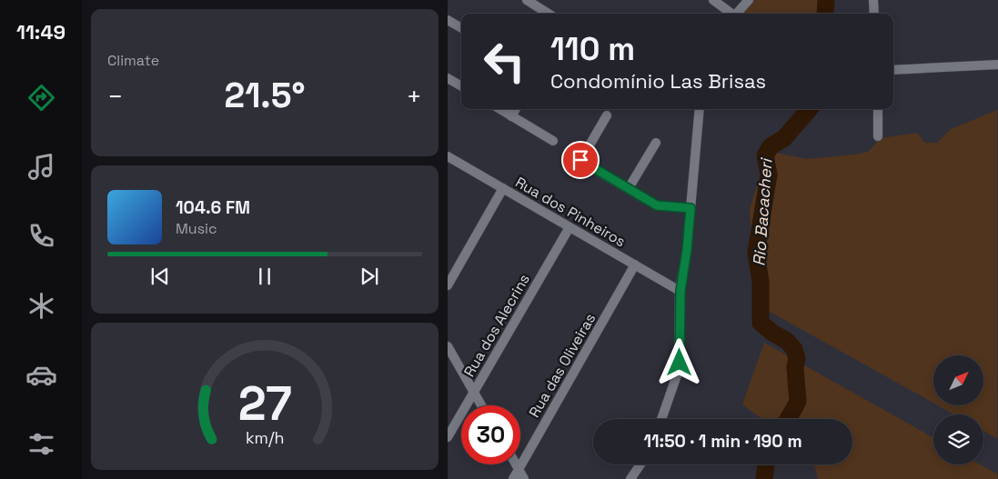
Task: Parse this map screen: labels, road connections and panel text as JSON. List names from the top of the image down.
{
  "streets": {
    "street": ["Rua dos Pinheiros", "Rua dos Alecrins", "Rua das Oliveiras"]
  },
  "crossings": [
    ["Rua dos Pinheiros", "Rua dos Alecrins"],
    ["Rua dos Pinheiros", "Rua das Oliveiras"]
  ],
  "water": ["Rio Bacacheri"],
  "north": "top right",
  "page": {
    "tabs": "11:49",
    "tile": "Climate",
    "turn": ["110 m", "Condomínio Las Brisas"],
    "heat": ["−", "21.5°", "+"],
    "song": ["104.6 FM", "Music"],
    "limit": "30",
    "trip": "11:50 · 1 min · 190 m",
    "gauge": ["27", "km/h"]
  }
}
